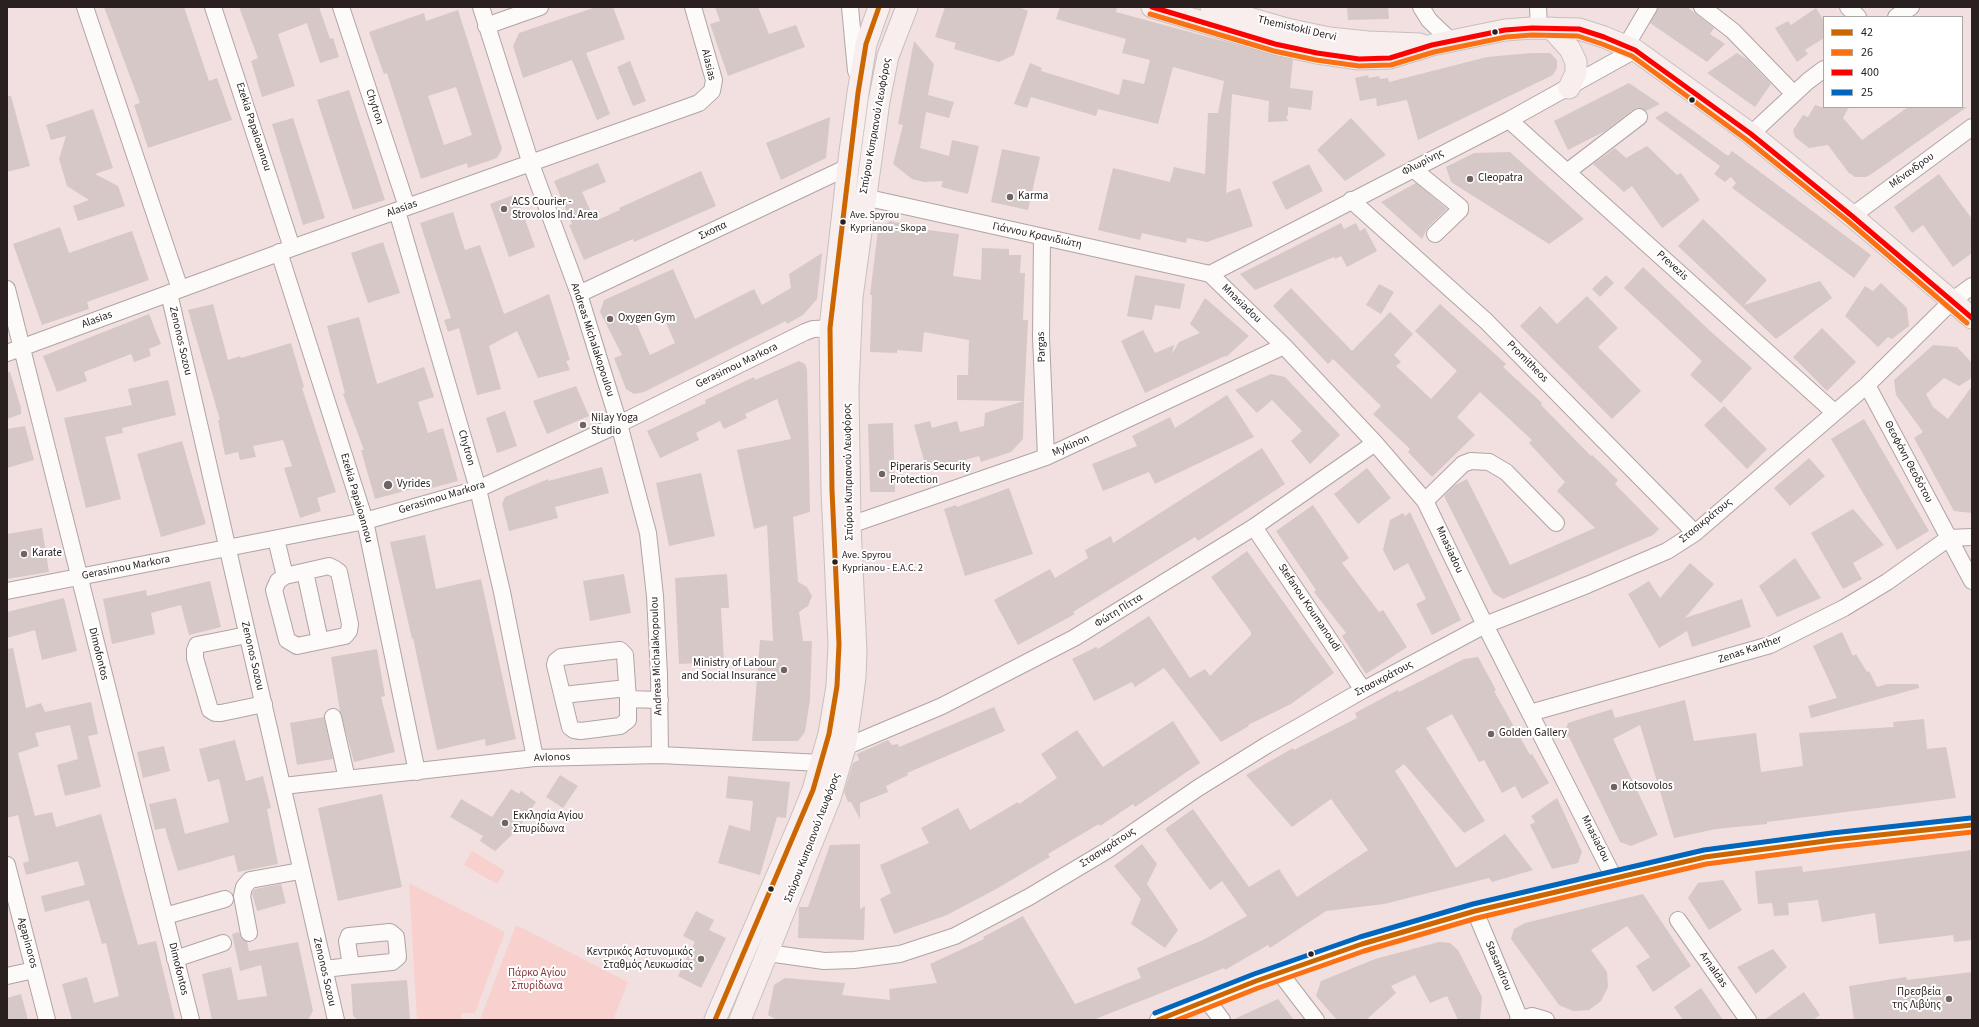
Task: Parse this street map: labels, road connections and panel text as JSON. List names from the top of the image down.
{
  "streets": {
    "main road": ["Themistokli Dervi", "Σπύρου Κυπριανού Λεωφόρος"],
    "street": [
      "Alasias",
      "Chytron",
      "Ezekia Papaioannou",
      "Φλωρίνης",
      "Μένανδρου",
      "Σκοπα",
      "Γιάννου Κρανιδιώτη",
      "Prevezis",
      "Mnasiadou",
      "Andreas Michalakopoulou",
      "Zenonos Sozou",
      "Pargas",
      "Promitheos",
      "Gerasimou Markora",
      "Mykinon",
      "Θεοφάνη Θεοδότου",
      "Στασικράτους",
      "Stefanou Koumanoudi",
      "Φώτη Πίττα",
      "Zenas Kanther",
      "Dimofontos",
      "Avlonos",
      "Agapinoros",
      "Stasandrou",
      "Arnaldas"
    ]
  },
  "crossings": [
    ["Themistokli Dervi", "Φλωρίνης"],
    ["Themistokli Dervi", "Μένανδρου"],
    ["Themistokli Dervi", "Στασικράτους"],
    ["Alasias", "Chytron"],
    ["Alasias", "Ezekia Papaioannou"],
    ["Alasias", "Andreas Michalakopoulou"],
    ["Alasias", "Zenonos Sozou"],
    ["Alasias", "Dimofontos"],
    ["Chytron", "Gerasimou Markora"],
    ["Chytron", "Avlonos"],
    ["Σπύρου Κυπριανού Λεωφόρος", "Σκοπα"],
    ["Σπύρου Κυπριανού Λεωφόρος", "Γιάννου Κρανιδιώτη"],
    ["Σπύρου Κυπριανού Λεωφόρος", "Gerasimou Markora"],
    ["Σπύρου Κυπριανού Λεωφόρος", "Mykinon"],
    ["Σπύρου Κυπριανού Λεωφόρος", "Στασικράτους"],
    ["Σπύρου Κυπριανού Λεωφόρος", "Φώτη Πίττα"],
    ["Σπύρου Κυπριανού Λεωφόρος", "Avlonos"],
    ["Ezekia Papaioannou", "Gerasimou Markora"],
    ["Ezekia Papaioannou", "Avlonos"],
    ["Φλωρίνης", "Γιάννου Κρανιδιώτη"],
    ["Φλωρίνης", "Prevezis"],
    ["Φλωρίνης", "Mnasiadou"],
    ["Φλωρίνης", "Promitheos"],
    ["Σκοπα", "Andreas Michalakopoulou"],
    ["Γιάννου Κρανιδιώτη", "Mnasiadou"],
    ["Γιάννου Κρανιδιώτη", "Pargas"],
    ["Prevezis", "Στασικράτους"],
    ["Mnasiadou", "Mykinon"],
    ["Mnasiadou", "Στασικράτους"],
    ["Mnasiadou", "Φώτη Πίττα"],
    ["Mnasiadou", "Zenas Kanther"],
    ["Andreas Michalakopoulou", "Gerasimou Markora"],
    ["Andreas Michalakopoulou", "Avlonos"],
    ["Zenonos Sozou", "Gerasimou Markora"],
    ["Zenonos Sozou", "Avlonos"],
    ["Pargas", "Mykinon"],
    ["Promitheos", "Στασικράτους"],
    ["Gerasimou Markora", "Dimofontos"],
    ["Θεοφάνη Θεοδότου", "Στασικράτους"],
    ["Θεοφάνη Θεοδότου", "Zenas Kanther"],
    ["Στασικράτους", "Stefanou Koumanoudi"],
    ["Stefanou Koumanoudi", "Φώτη Πίττα"]
  ],
  "parks": ["Πάρκο Αγίου Σπυρίδωνα"],
  "places": [
    "Cleopatra",
    "Karma",
    "ACS Courier - Strovolos Ind. Area",
    "Ave. Spyrou Kyprianou - Skopa",
    "Oxygen Gym",
    "Nilay Yoga Studio",
    "Piperaris Security Protection",
    "Vyrides",
    "Karate",
    "Ave. Spyrou Kyprianou - E.A.C. 2",
    "Ministry of Labour and Social Insurance",
    "Golden Gallery",
    "Kotsovolos",
    "Εκκλησία Αγίου Σπυρίδωνα",
    "Κεντρικός Αστυνομικός Σταθμός Λευκωσίας",
    "Πρεσβεία της Λιβύης"
  ],
  "lines": [
    "transit line 42",
    "transit line 400",
    "transit line 26",
    "transit line 25"
  ],
  "legend": [
    "42",
    "26",
    "400",
    "25"
  ]
}
